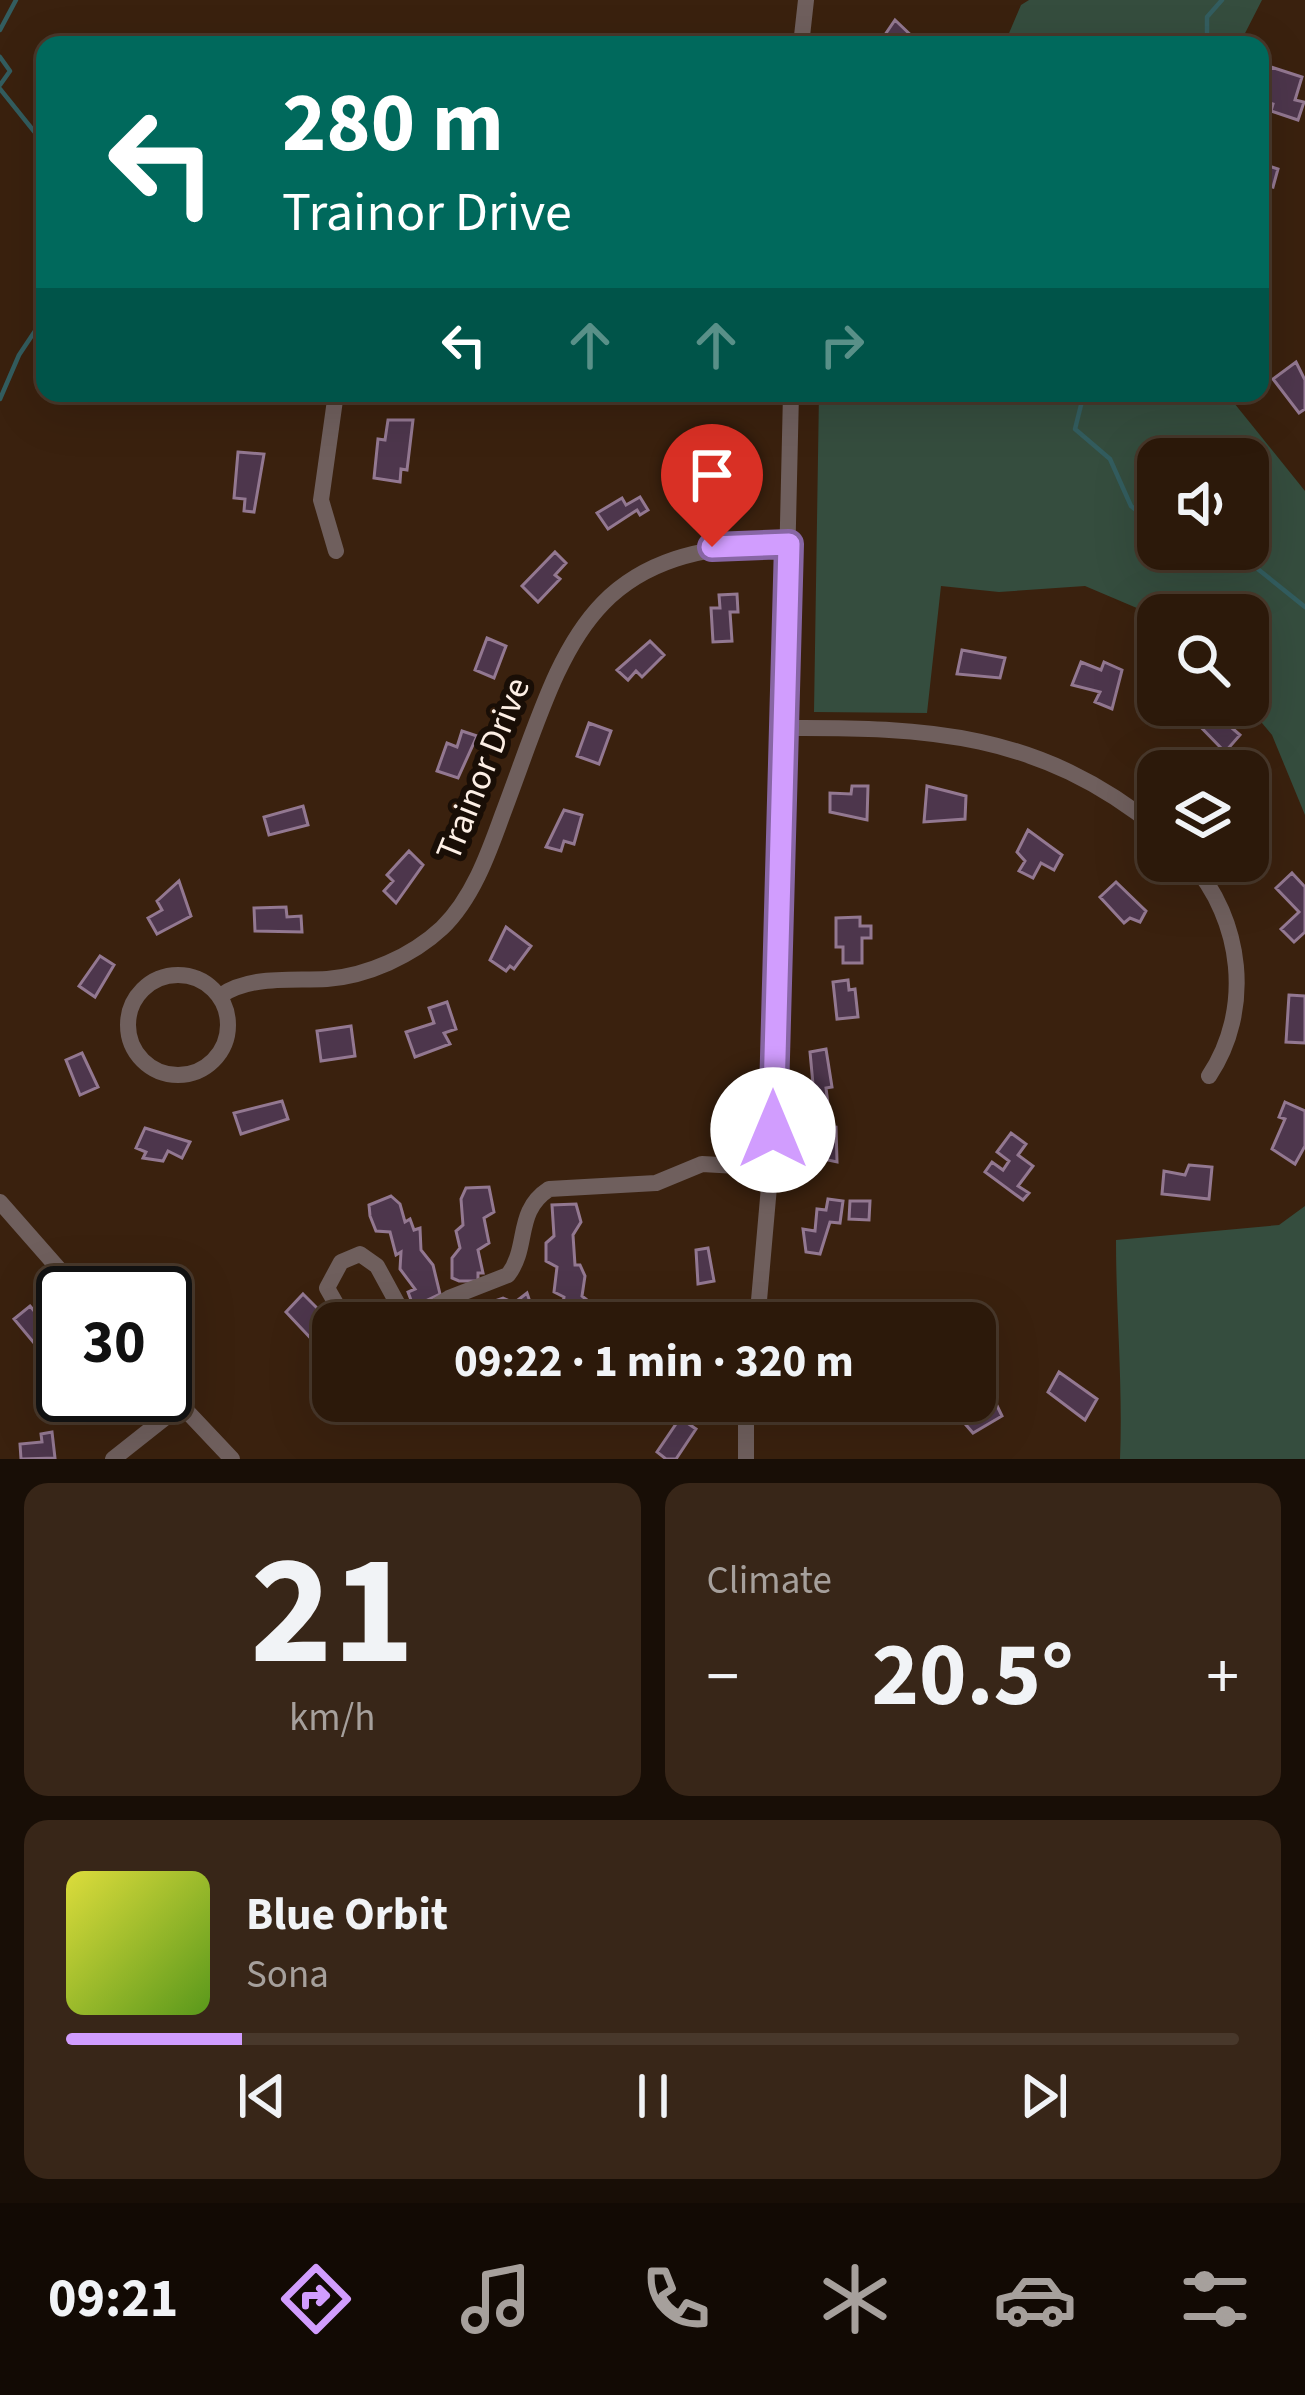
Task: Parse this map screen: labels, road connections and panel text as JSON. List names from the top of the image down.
{
  "streets": {
    "street": ["Trainor Drive"]
  },
  "page": {
    "turn": ["280 m", "Trainor Drive"],
    "limit": "30",
    "trip": "09:22 · 1 min · 320 m",
    "tile": [
      ["21", "km/h"],
      "Climate"
    ],
    "heat": ["−", "20.5°", "+"],
    "song": ["Blue Orbit", "Sona"],
    "tabs": "09:21"
  }
}
